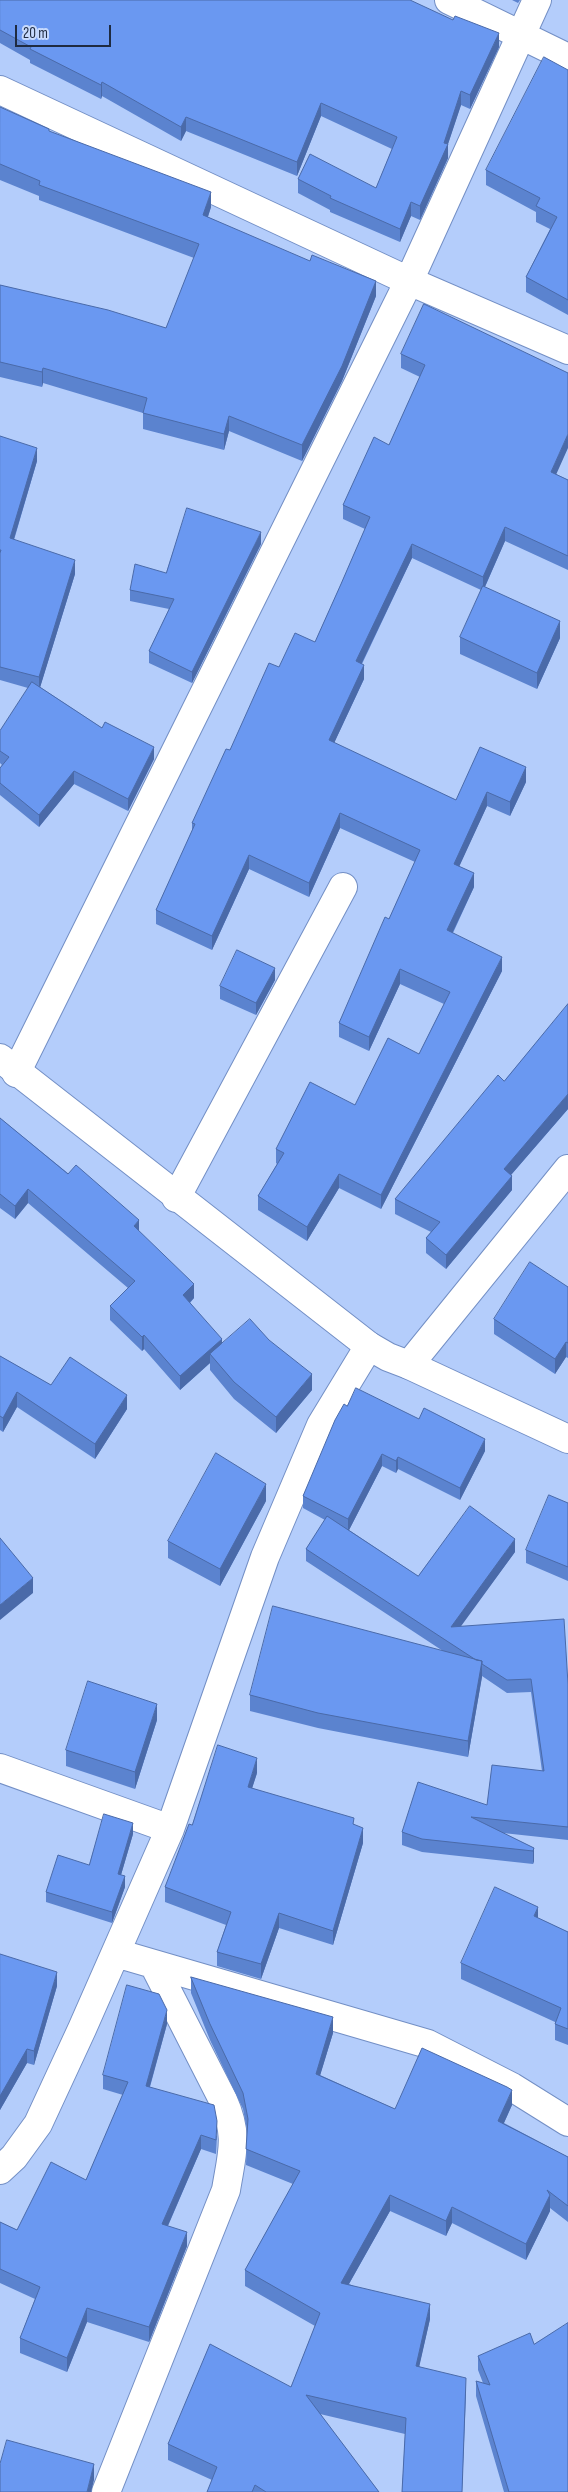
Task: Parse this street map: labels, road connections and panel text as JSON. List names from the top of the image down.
{
  "scale_bar": "20 m"
}
